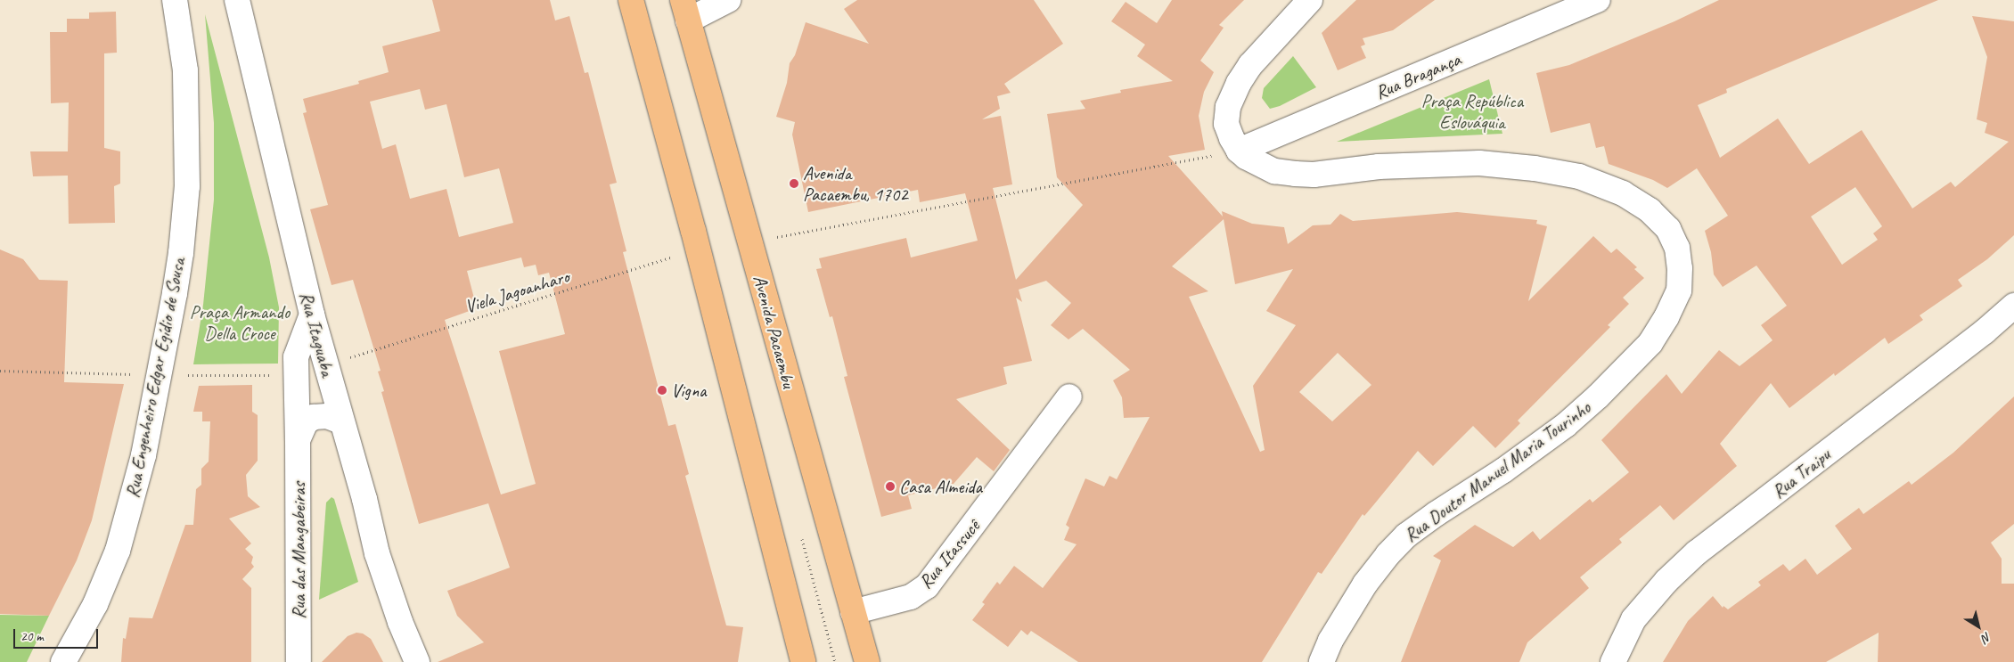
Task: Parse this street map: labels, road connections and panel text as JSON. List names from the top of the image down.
{
  "streets": {
    "main road": ["Avenida Pacaembu"],
    "street": [
      "Rua Bragança",
      "Rua Itaguaba",
      "Rua Engenheiro Edgar Egídio de Sousa",
      "Rua Doutor Manuel Maria Tourinho",
      "Rua Traipu",
      "Rua das Mangabeiras",
      "Rua Itassucê"
    ],
    "path": ["Viela Jagoanharo"]
  },
  "crossings": [
    ["Rua Bragança", "Rua Doutor Manuel Maria Tourinho"],
    ["Avenida Pacaembu", "Rua Itassucê"],
    ["Rua Itaguaba", "Rua das Mangabeiras"]
  ],
  "parks": ["Praça República Eslováquia", "Praça Armando Della Croce"],
  "places": ["Avenida Pacaembu, 1702", "Vigna", "Casa Almeida"],
  "scale_bar": "20 m",
  "north": "bottom right"
}
